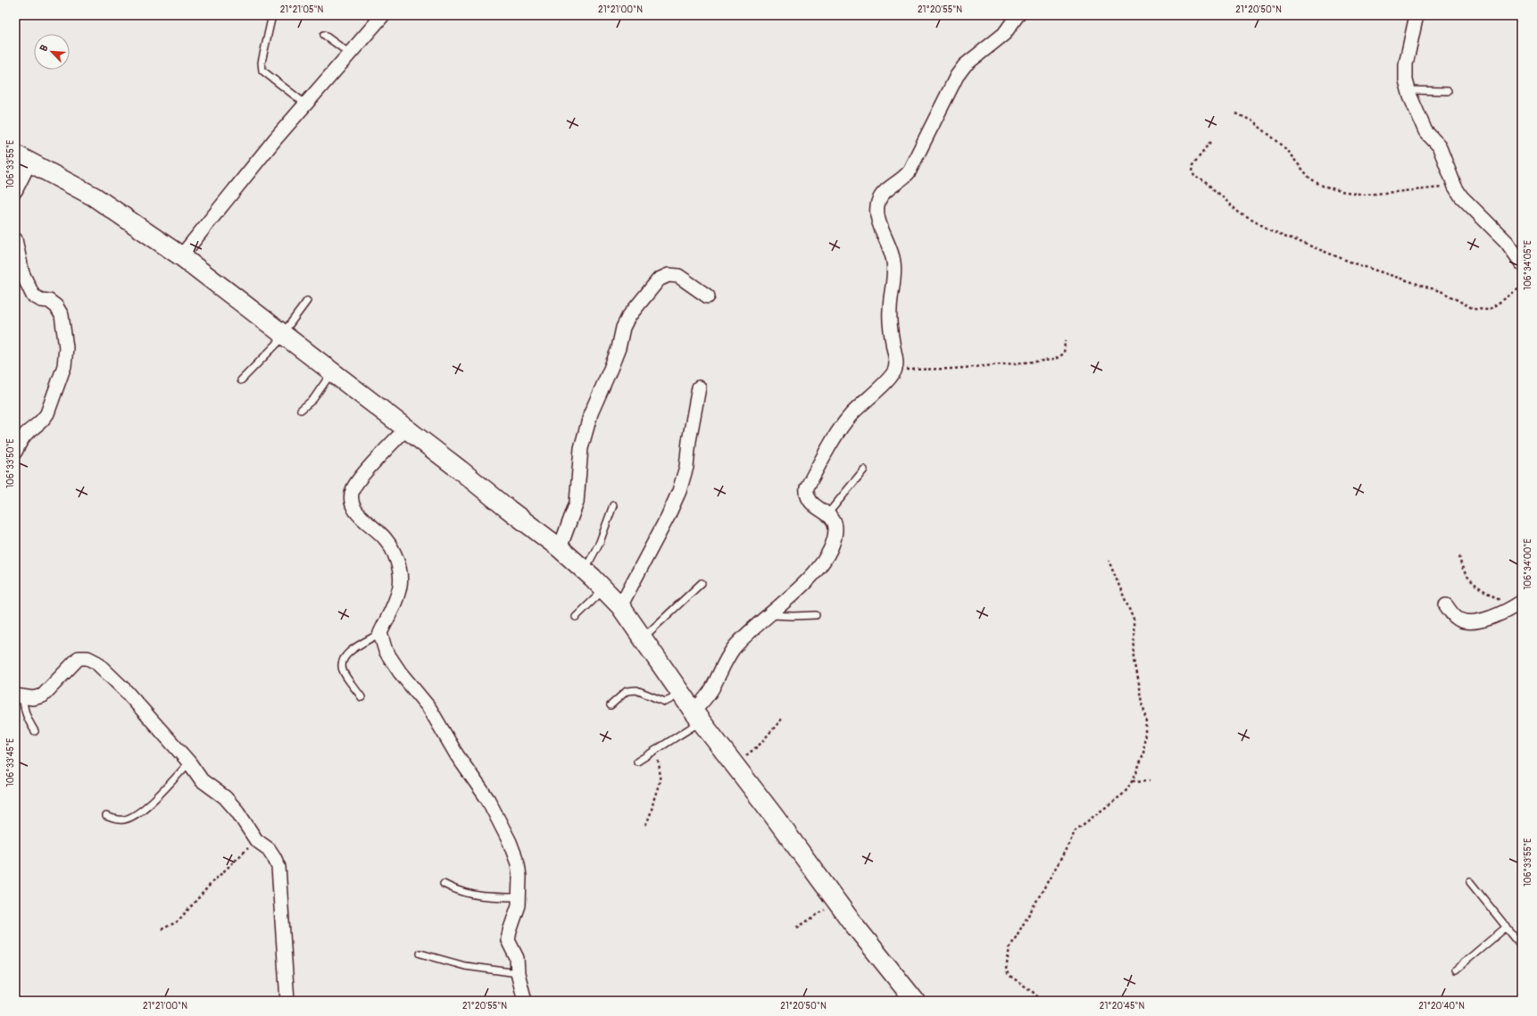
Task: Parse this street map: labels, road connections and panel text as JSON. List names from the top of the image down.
{
  "north": "top left",
  "coordinates": [
    "21°21'05\"N",
    "21°21'00\"N",
    "21°20'55\"N",
    "21°20'50\"N",
    "106°33'55\"E",
    "106°34'05\"E",
    "106°33'50\"E",
    "106°34'00\"E",
    "106°33'45\"E",
    "21°20'45\"N",
    "21°20'40\"N"
  ]
}
